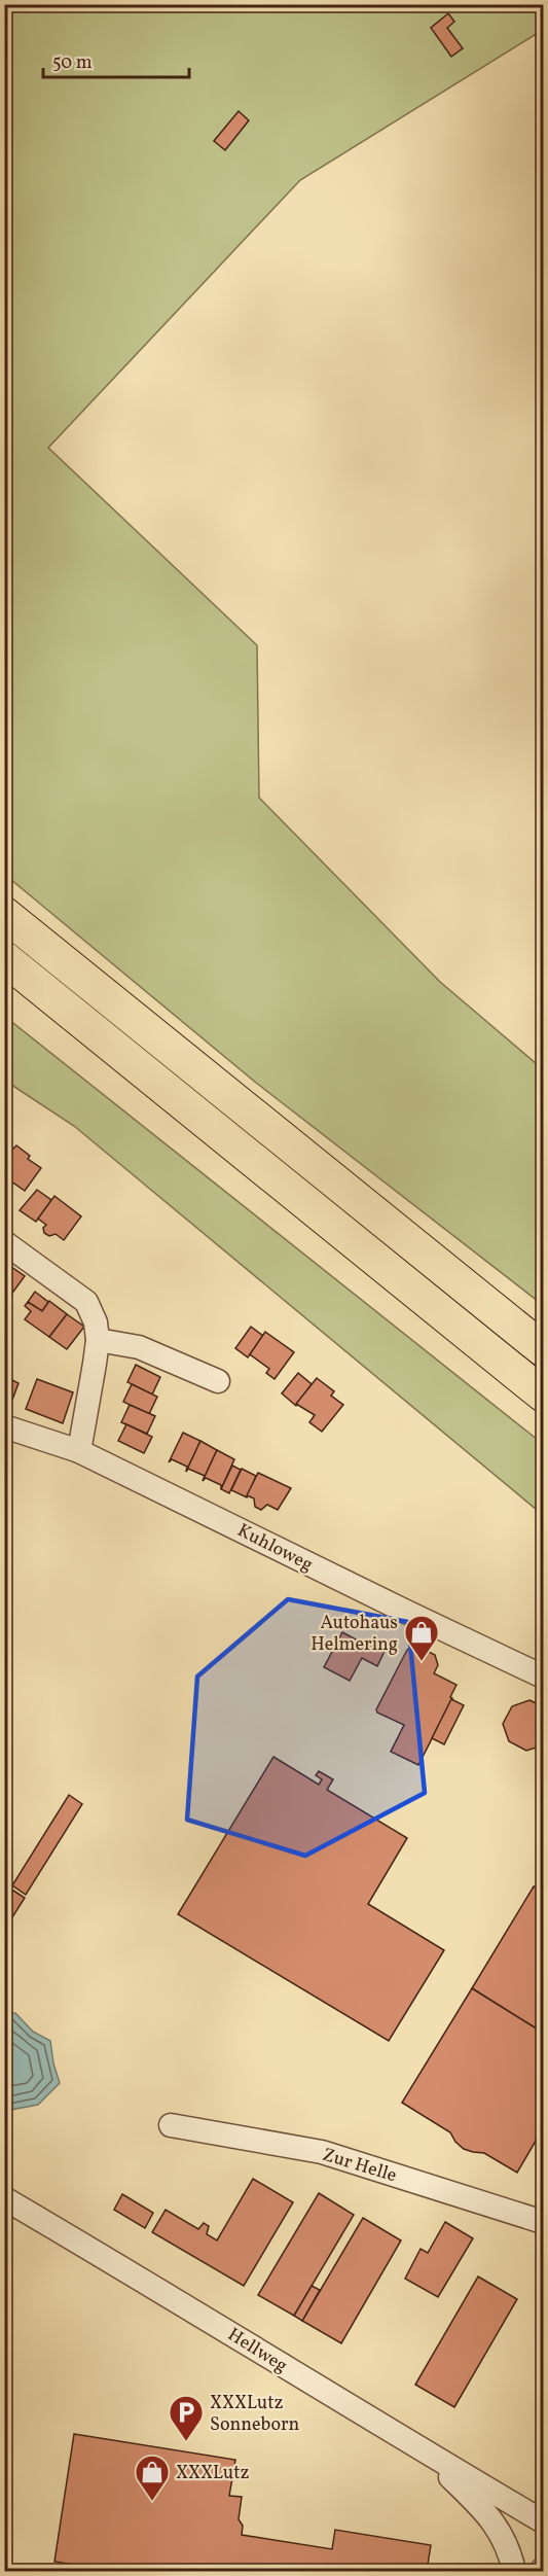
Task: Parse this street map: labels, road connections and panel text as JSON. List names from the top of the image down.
{
  "streets": {
    "street": ["Kuhloweg", "Zur Helle", "Hellweg"]
  },
  "places": {
    "shop": ["Autohaus Helmering", "XXXLutz"],
    "parking": ["XXXLutz Sonneborn"]
  },
  "scale_bar": "50 m"
}
